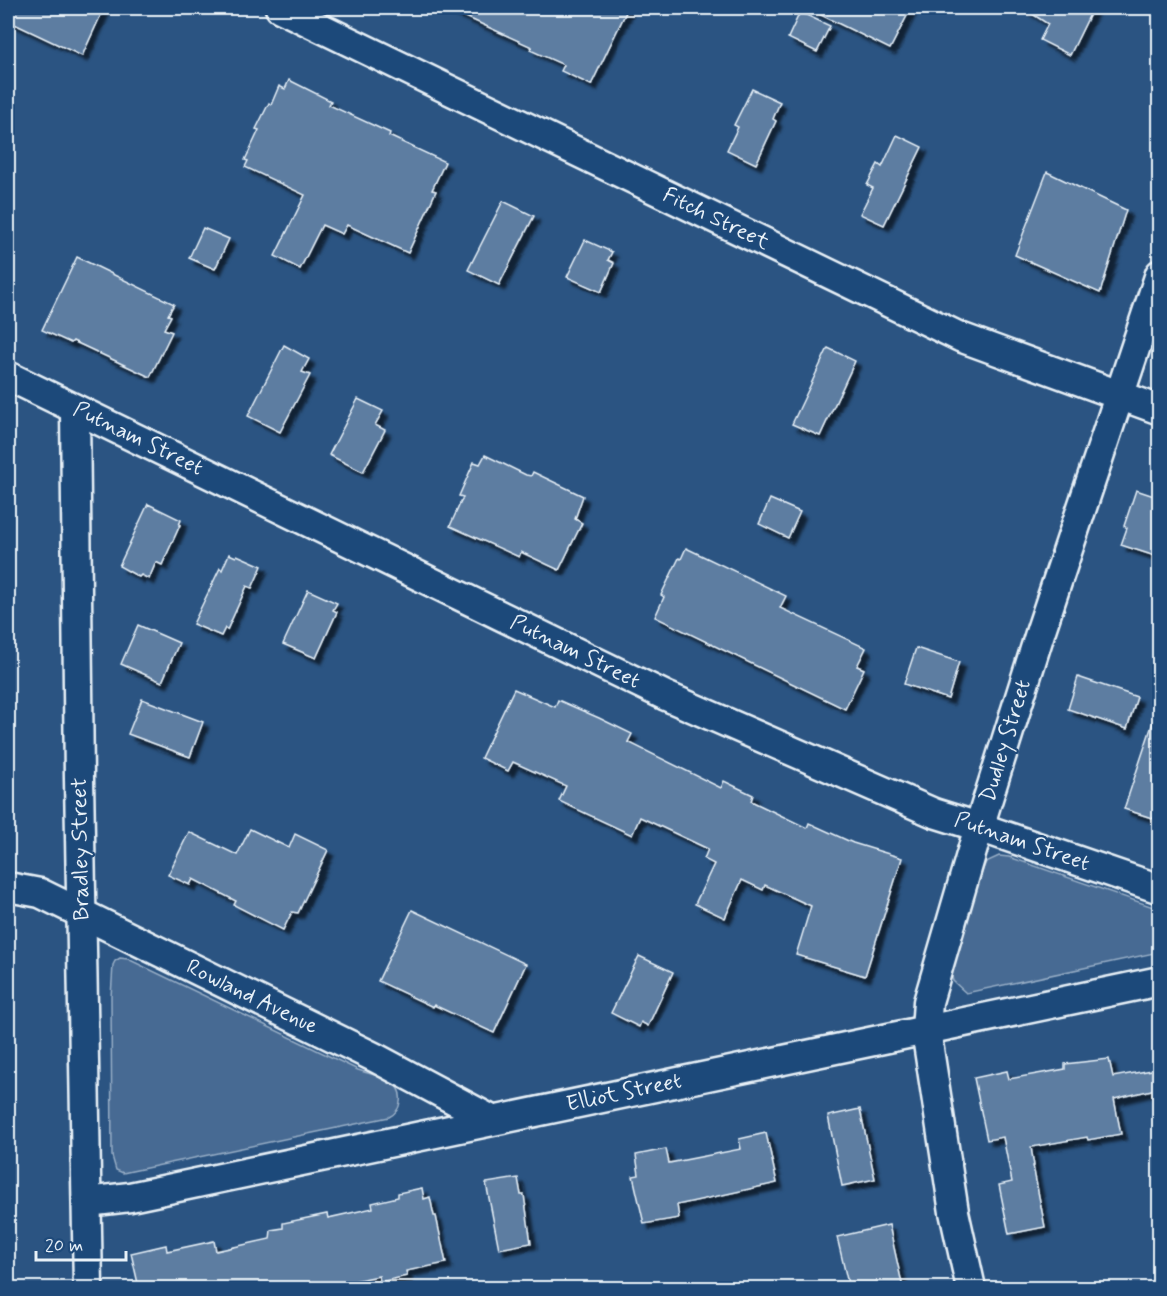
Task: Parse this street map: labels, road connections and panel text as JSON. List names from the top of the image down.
{
  "streets": {
    "street": [
      "Fitch Street",
      "Putnam Street",
      "Dudley Street",
      "Bradley Street",
      "Rowland Avenue",
      "Elliot Street"
    ]
  },
  "crossings": [
    ["Fitch Street", "Dudley Street"],
    ["Putnam Street", "Dudley Street"],
    ["Putnam Street", "Bradley Street"],
    ["Dudley Street", "Elliot Street"],
    ["Bradley Street", "Rowland Avenue"],
    ["Bradley Street", "Elliot Street"],
    ["Rowland Avenue", "Elliot Street"]
  ],
  "scale_bar": "20 m"
}
